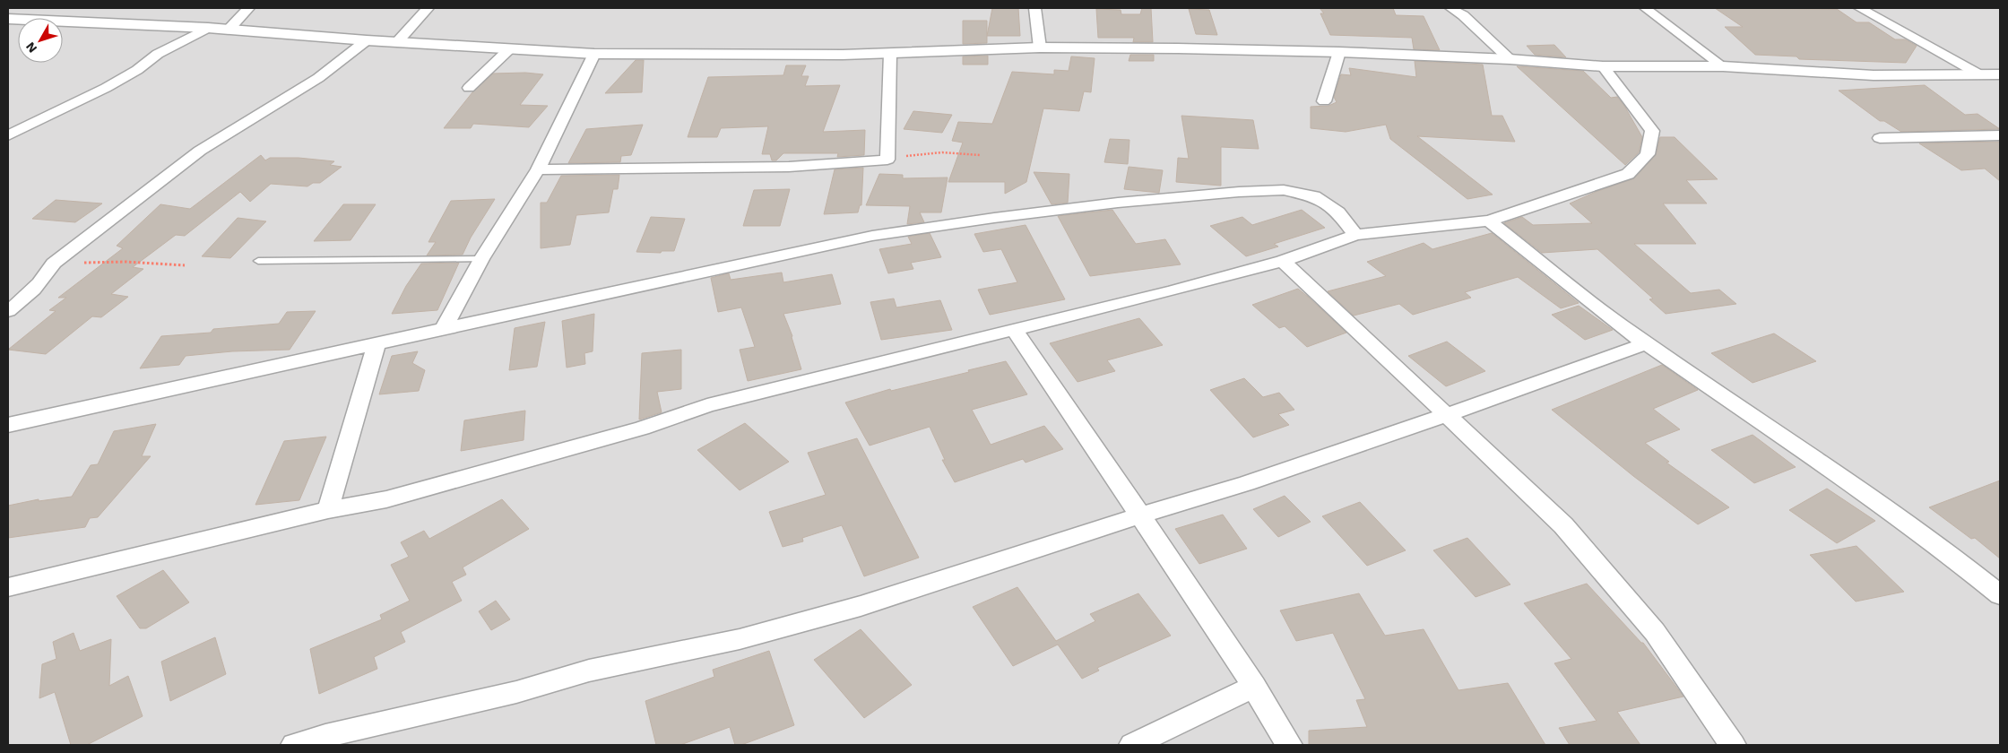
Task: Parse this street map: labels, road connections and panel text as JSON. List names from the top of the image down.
{
  "north": "bottom left"
}
